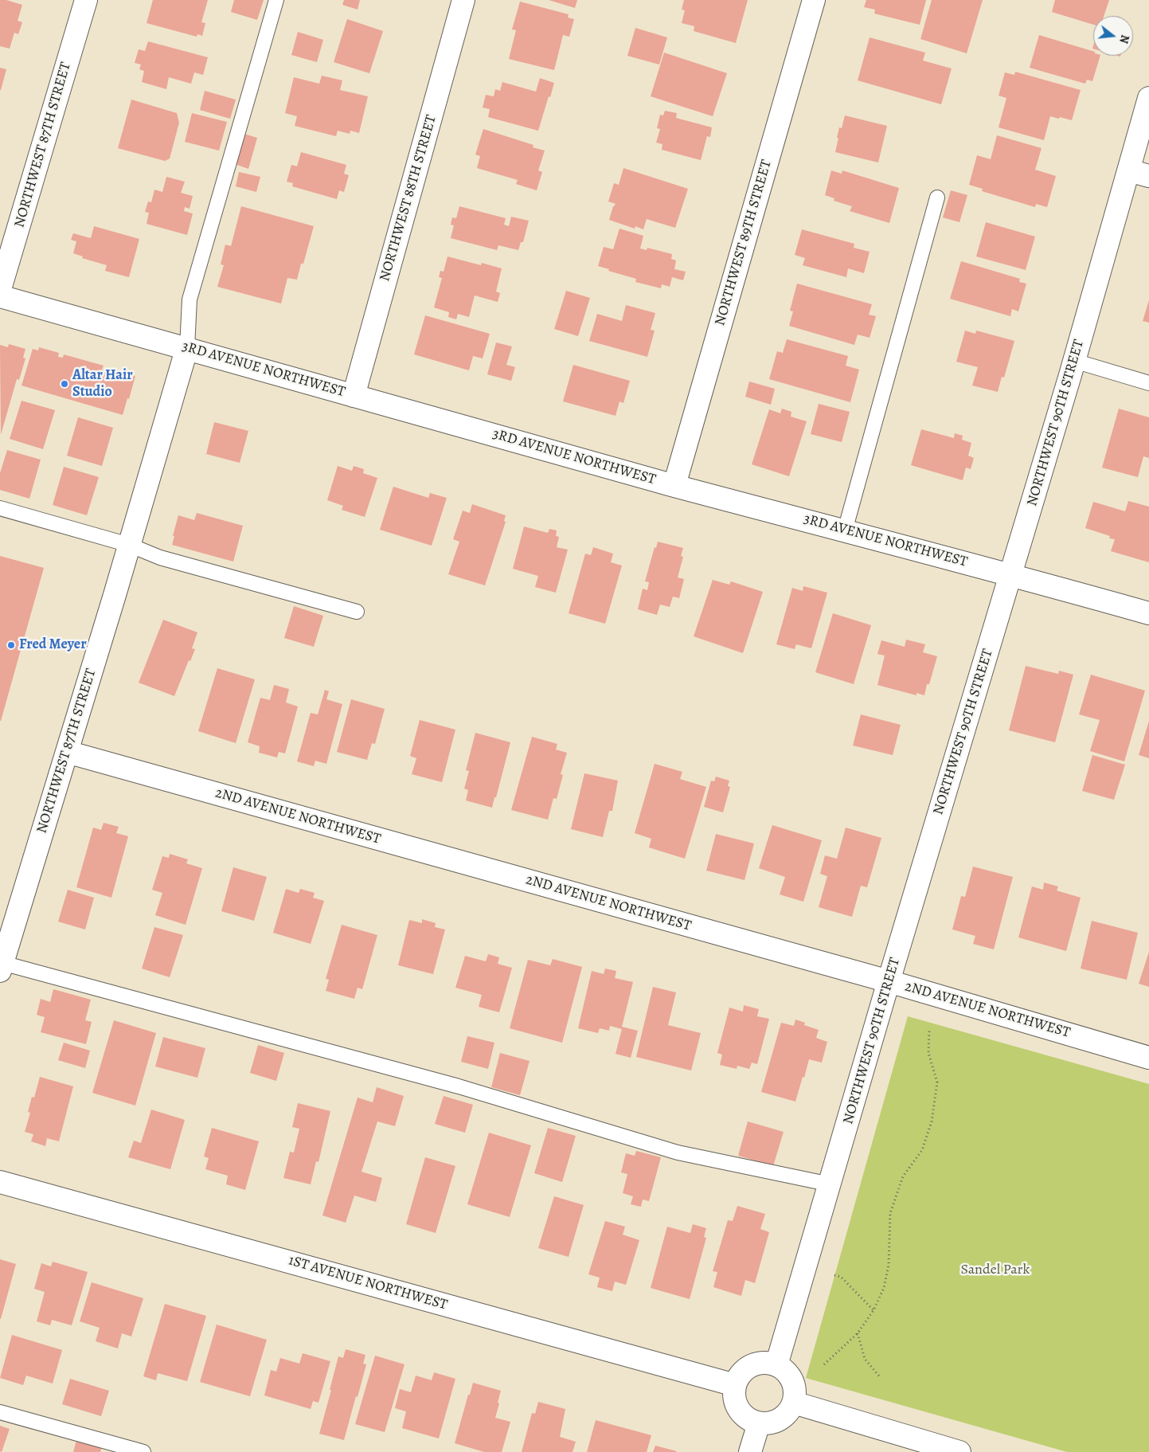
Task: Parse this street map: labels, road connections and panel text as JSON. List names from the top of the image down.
{
  "streets": {
    "street": [
      "NORTHWEST 87TH STREET",
      "NORTHWEST 88TH STREET",
      "NORTHWEST 89TH STREET",
      "3RD AVENUE NORTHWEST",
      "NORTHWEST 90TH STREET",
      "2ND AVENUE NORTHWEST",
      "1ST AVENUE NORTHWEST"
    ]
  },
  "crossings": [
    ["NORTHWEST 87TH STREET", "3RD AVENUE NORTHWEST"],
    ["NORTHWEST 87TH STREET", "2ND AVENUE NORTHWEST"],
    ["NORTHWEST 88TH STREET", "3RD AVENUE NORTHWEST"],
    ["NORTHWEST 89TH STREET", "3RD AVENUE NORTHWEST"],
    ["3RD AVENUE NORTHWEST", "NORTHWEST 90TH STREET"],
    ["NORTHWEST 90TH STREET", "2ND AVENUE NORTHWEST"],
    ["NORTHWEST 90TH STREET", "1ST AVENUE NORTHWEST"]
  ],
  "parks": ["Sandel Park"],
  "places": ["Altar Hair Studio", "Fred Meyer"],
  "north": "right"
}
